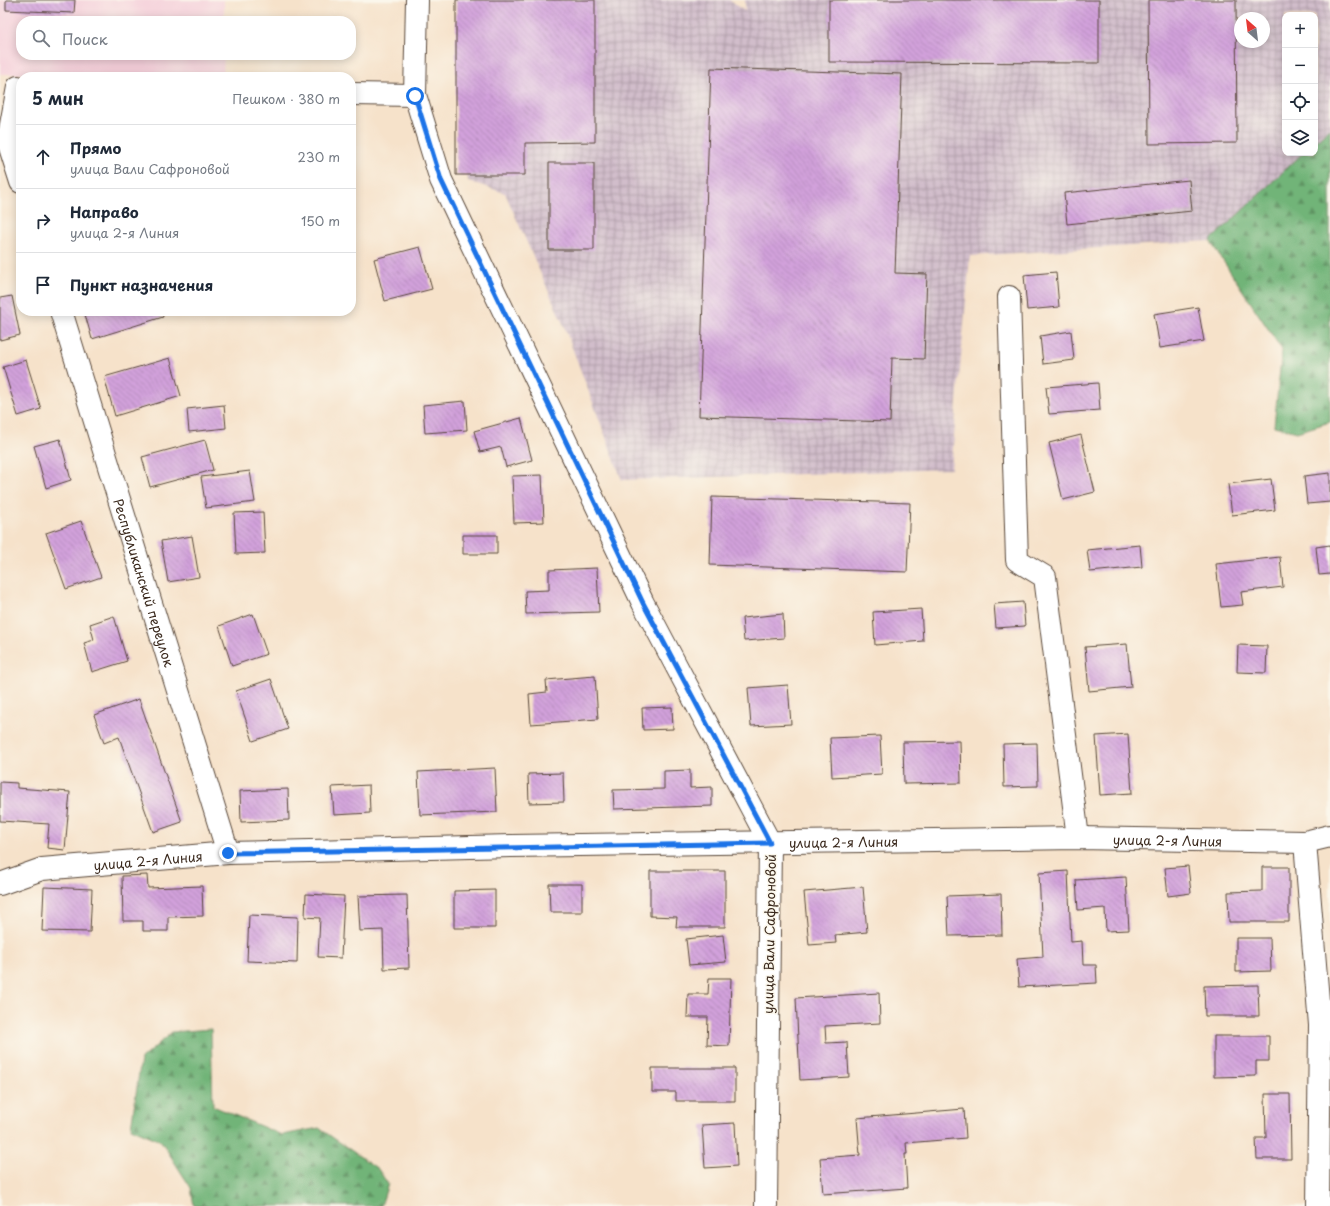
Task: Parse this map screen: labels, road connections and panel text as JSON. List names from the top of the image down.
{
  "streets": {
    "street": ["Республиканский переулок", "улица 2-я Линия", "улица Вали Сафроновой"]
  },
  "crossings": [
    ["Республиканский переулок", "улица 2-я Линия"],
    ["улица 2-я Линия", "улица Вали Сафроновой"]
  ],
  "north": "top left",
  "page": {
    "map_buttons": ["+", "−"],
    "search": "Поиск",
    "heading": ["5 мин", "Пешком · 380 m"],
    "list": [
      ["Прямо", "улица Вали Сафроновой", "230 m"],
      ["Направо", "улица 2-я Линия", "150 m"],
      "Пункт назначения"
    ]
  }
}
